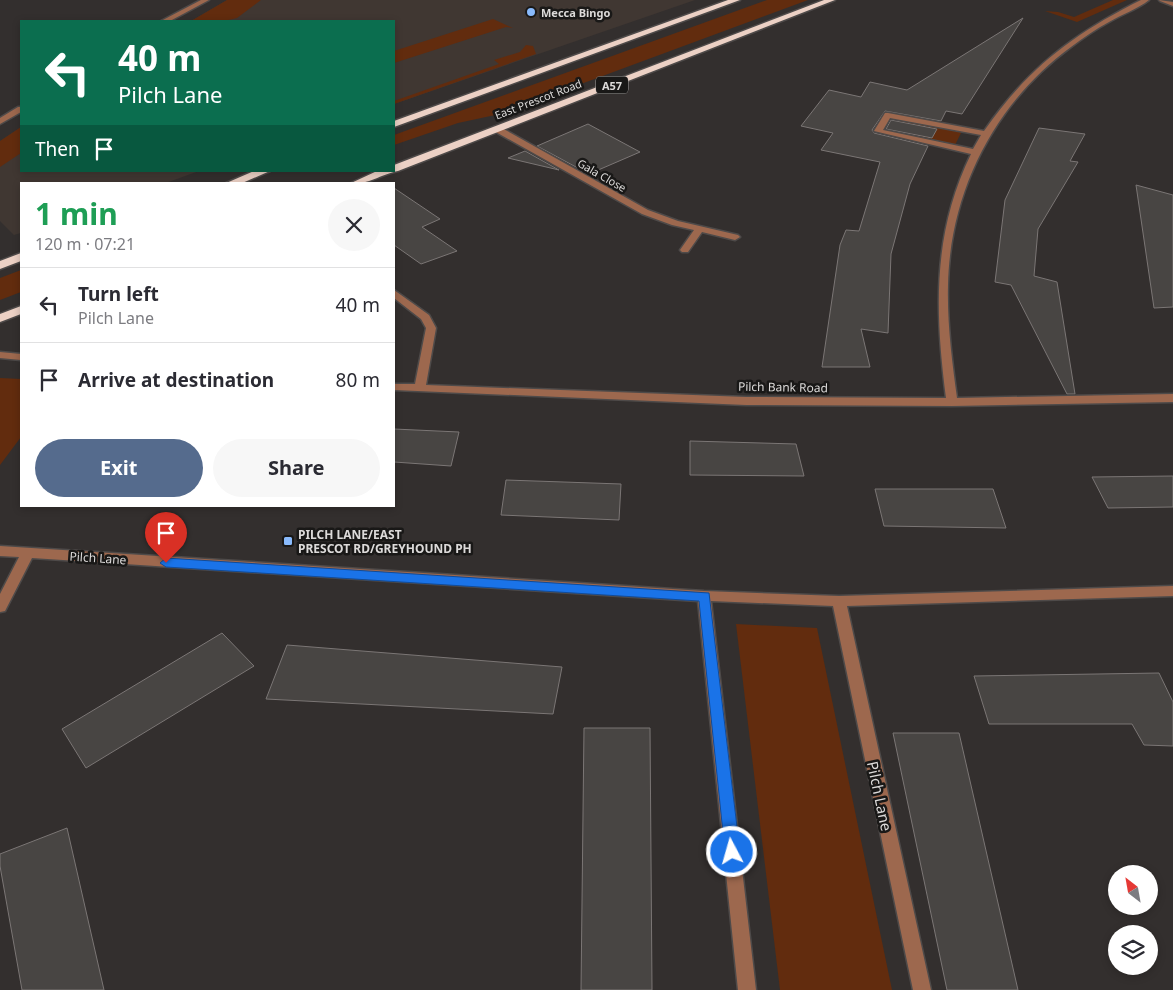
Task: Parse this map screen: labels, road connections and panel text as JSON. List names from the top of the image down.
{
  "streets": {
    "highway": ["A57", "East Prescot Road"],
    "street": ["Gala Close", "Pilch Bank Road", "Pilch Lane"]
  },
  "crossings": [
    ["East Prescot Road", "Gala Close"]
  ],
  "places": {
    "other": ["Mecca Bingo"],
    "transit": ["PILCH LANE/EAST PRESCOT RD/GREYHOUND PH"]
  },
  "north": "top left",
  "page": {
    "turn": ["40 m", "Pilch Lane"],
    "then": "Then",
    "heading": ["1 min", "120 m · 07:21"],
    "list": [
      {
        "name": "Turn left",
        "note": "Pilch Lane",
        "value": "40 m"
      },
      {
        "name": "Arrive at destination",
        "value": "80 m"
      }
    ],
    "buttons": ["Exit", "Share"]
  }
}
